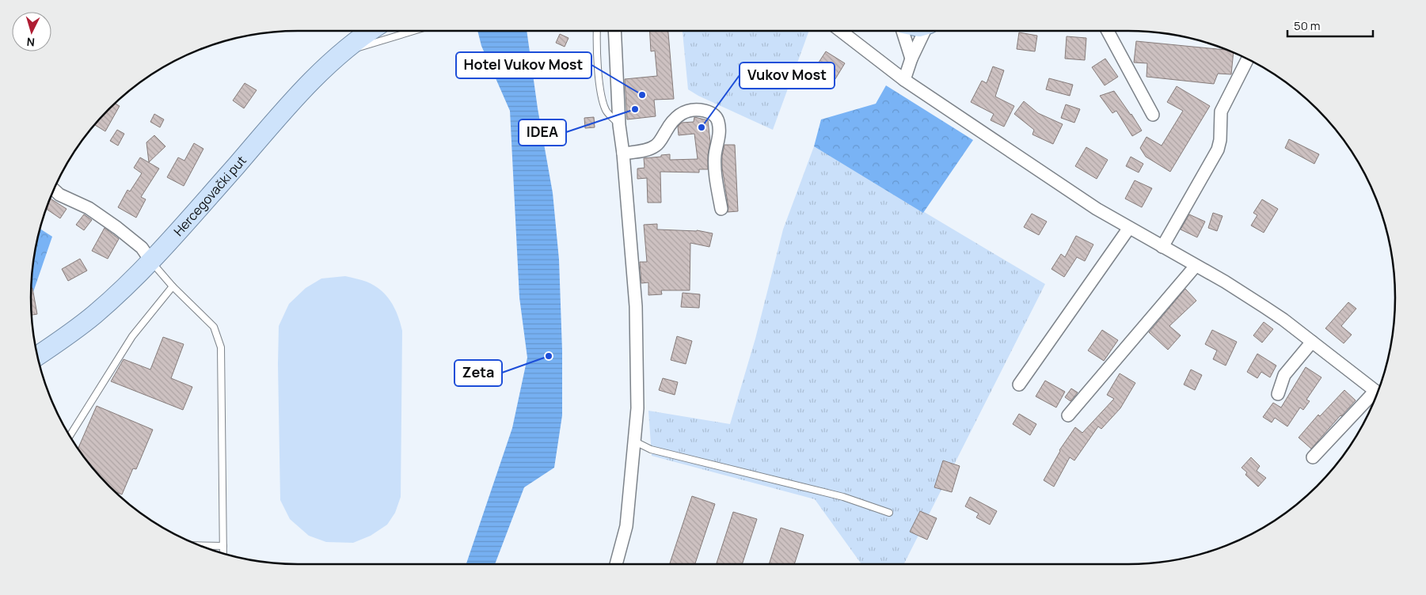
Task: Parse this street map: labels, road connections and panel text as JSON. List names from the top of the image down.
{
  "streets": {
    "main road": ["Hercegovački put"]
  },
  "places": [
    "Hotel Vukov Most",
    "IDEA",
    "Vukov Most",
    "Zeta"
  ],
  "scale_bar": "50 m",
  "north": "bottom"
}
